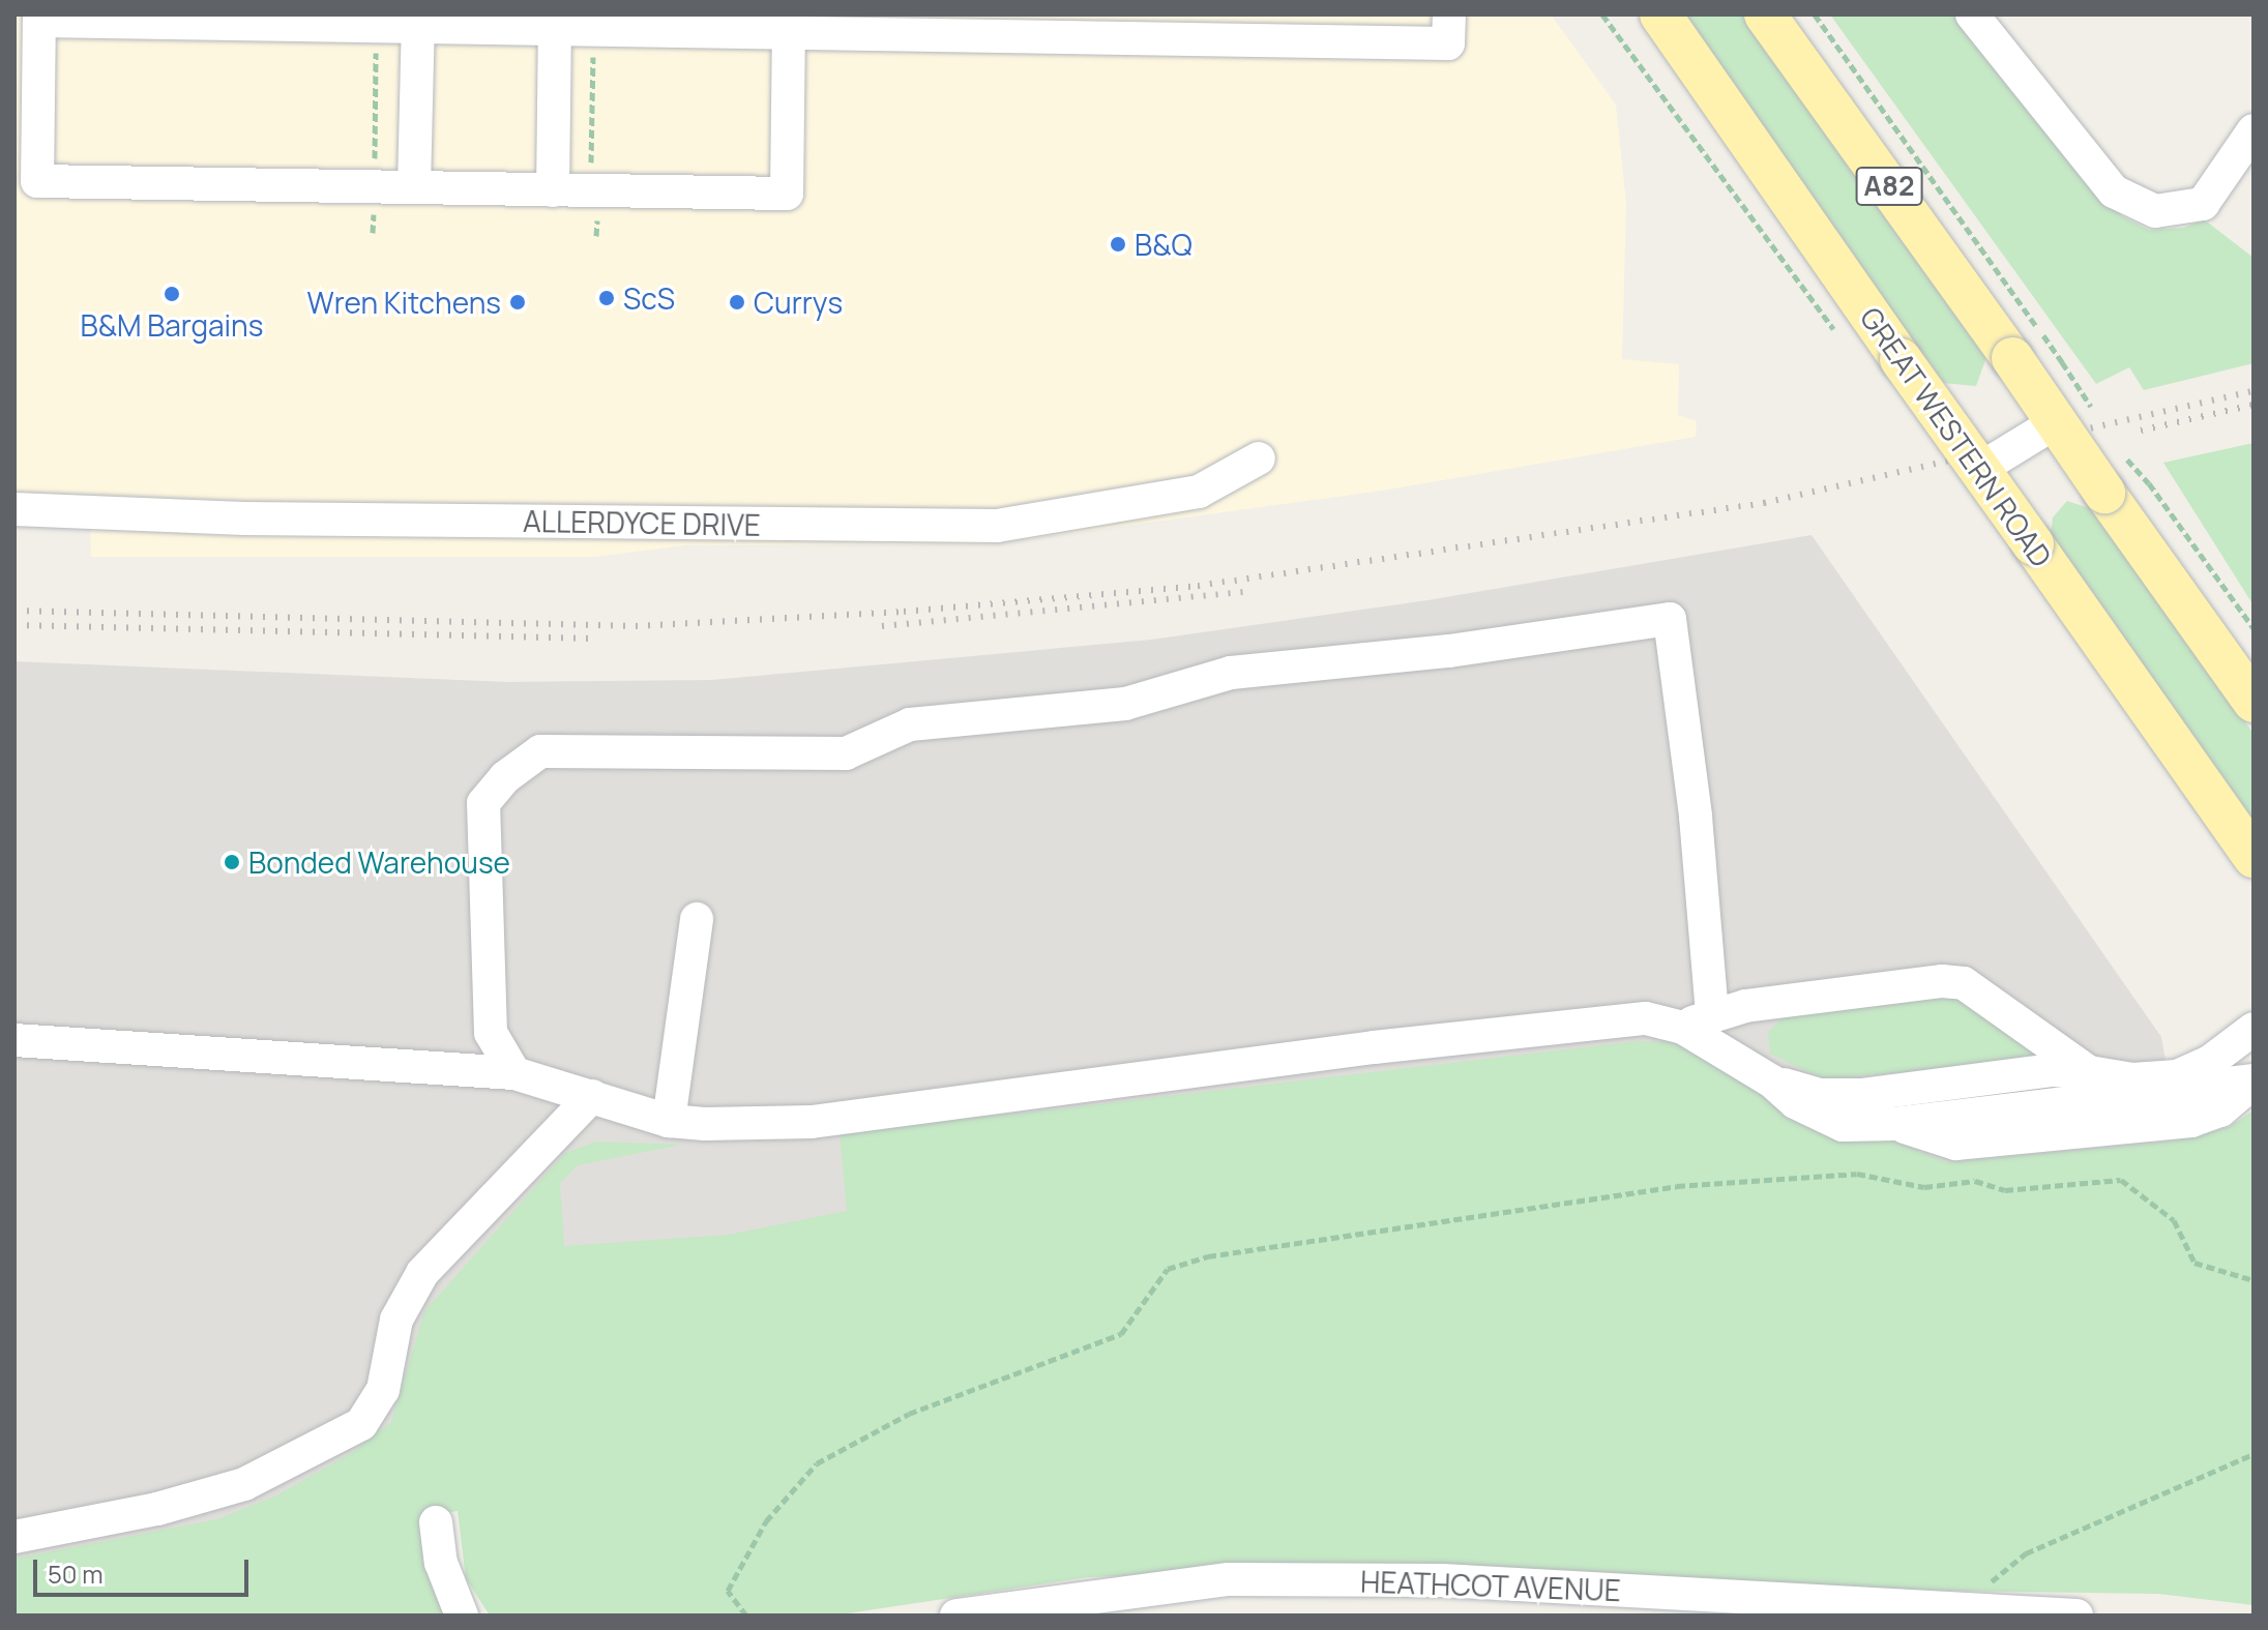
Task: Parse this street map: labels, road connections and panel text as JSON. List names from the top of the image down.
{
  "streets": {
    "main road": ["A82", "GREAT WESTERN ROAD"],
    "street": ["ALLERDYCE DRIVE", "HEATHCOT AVENUE"]
  },
  "places": [
    "B&Q",
    "B&M Bargains",
    "ScS",
    "Wren Kitchens",
    "Currys",
    "Bonded Warehouse"
  ],
  "scale_bar": "50 m"
}
